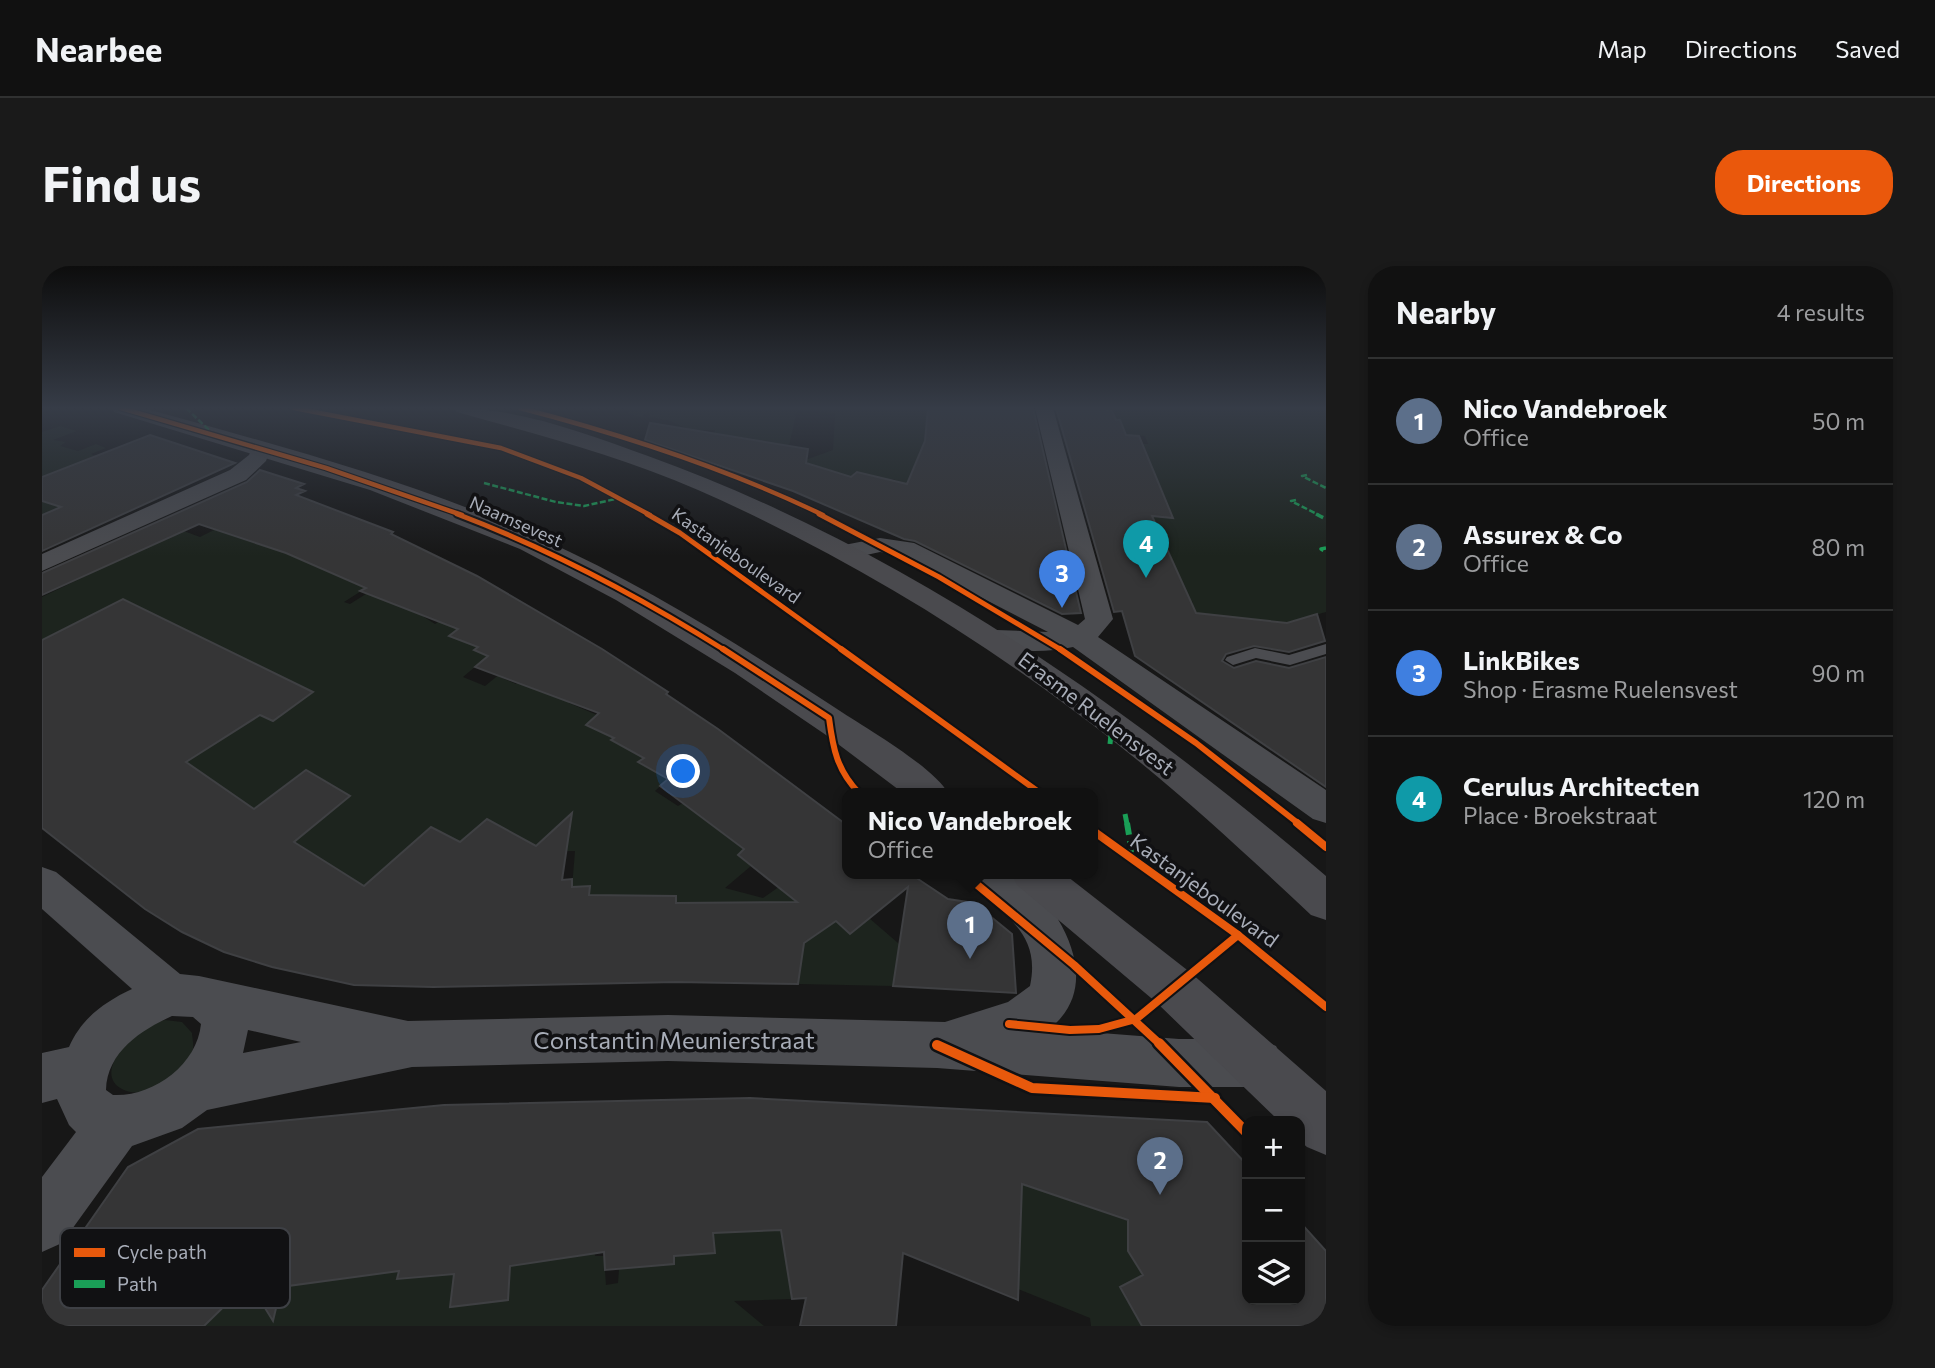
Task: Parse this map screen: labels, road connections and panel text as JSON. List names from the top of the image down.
{
  "streets": {
    "main road": ["Naamsevest", "Erasme Ruelensvest"],
    "street": ["Constantin Meunierstraat"],
    "cycle path": ["Kastanjeboulevard"]
  },
  "legend": ["Cycle path", "Path"],
  "page": {
    "header": "Nearbee",
    "nav": ["Map", "Directions", "Saved"],
    "buttons": "Directions",
    "title": "Find us",
    "heading": ["Nearby", "4 results"],
    "list": [
      {
        "mark": "1",
        "name": "Nico Vandebroek",
        "note": "Office",
        "value": "50 m"
      },
      {
        "mark": "2",
        "name": "Assurex & Co",
        "note": "Office",
        "value": "80 m"
      },
      {
        "mark": "3",
        "name": "LinkBikes",
        "note": "Shop · Erasme Ruelensvest",
        "value": "90 m"
      },
      {
        "mark": "4",
        "name": "Cerulus Architecten",
        "note": "Place · Broekstraat",
        "value": "120 m"
      }
    ],
    "pins": [
      "4",
      "3",
      "1",
      "2"
    ],
    "popup": ["Nico Vandebroek", "Office"],
    "map_buttons": ["+", "−"]
  }
}
